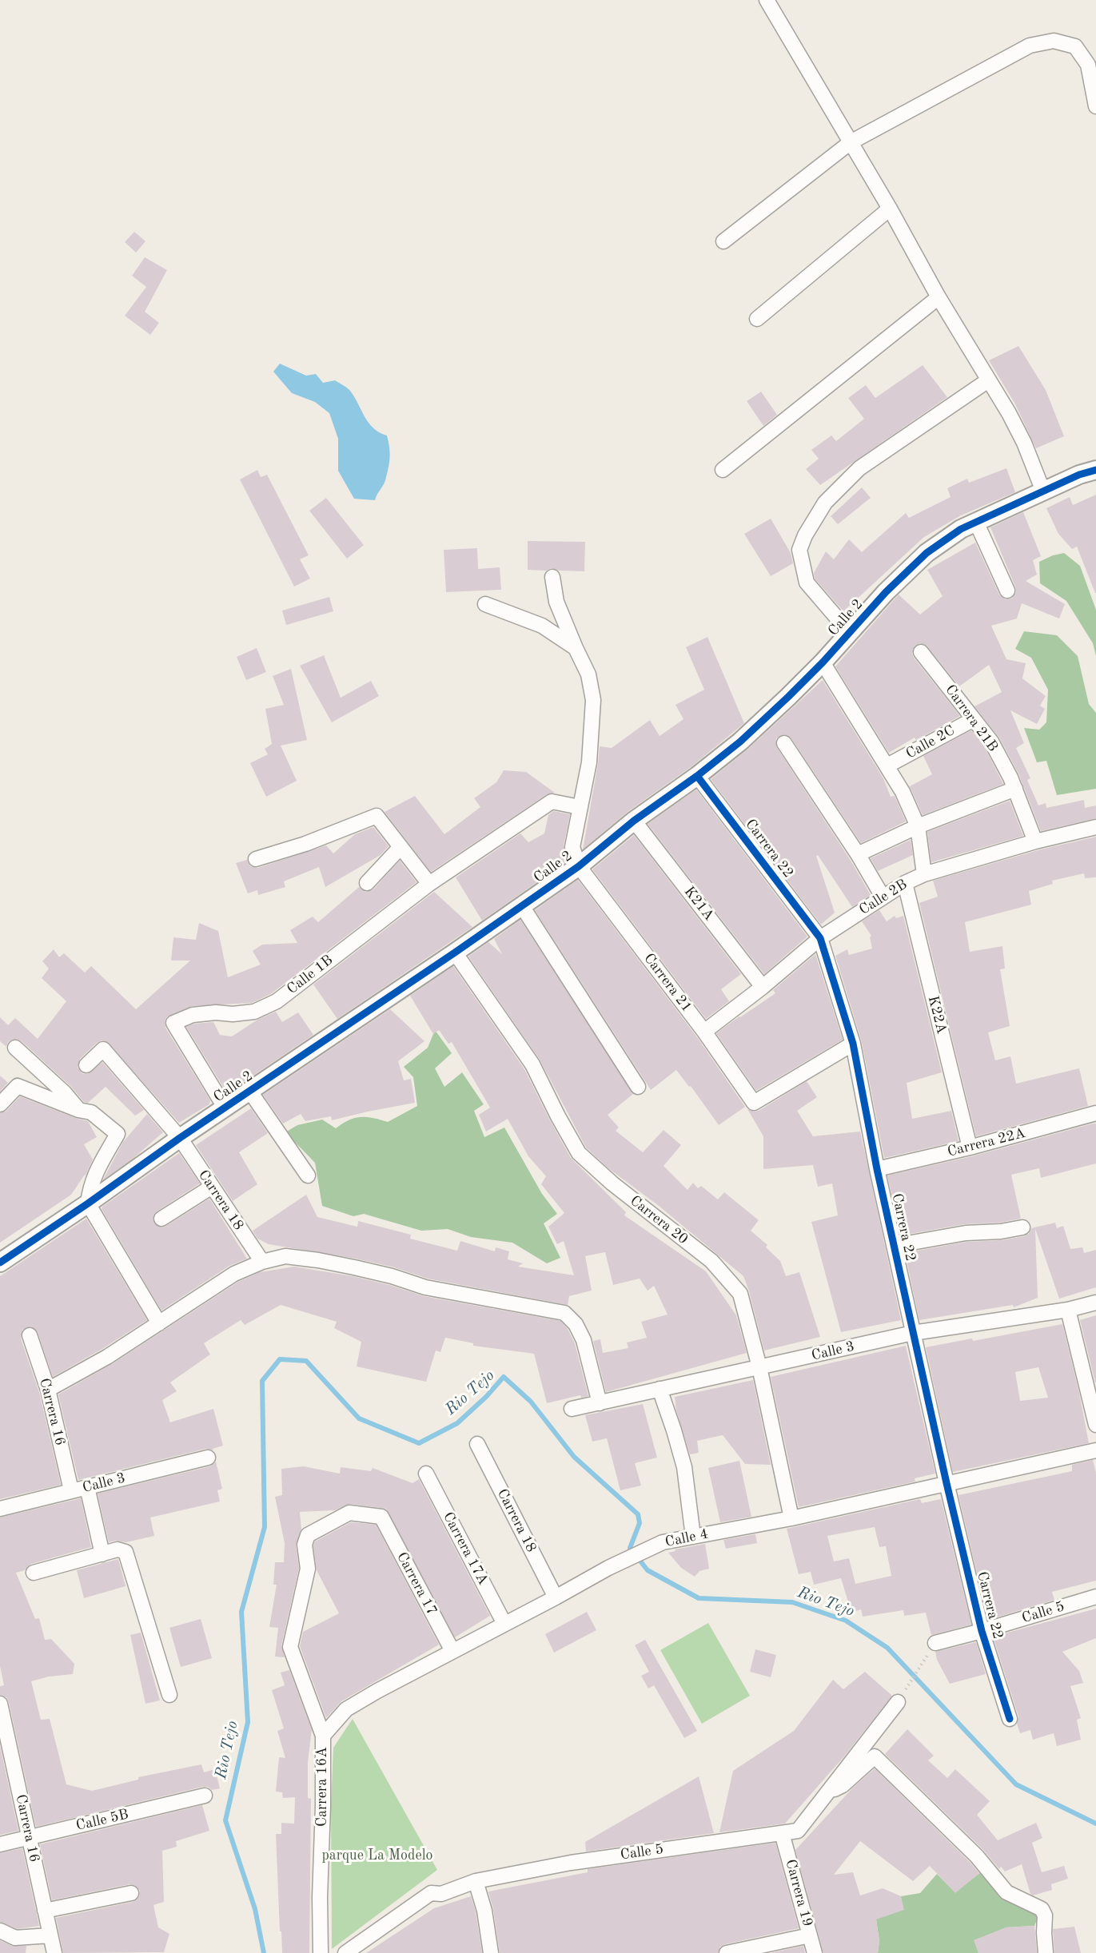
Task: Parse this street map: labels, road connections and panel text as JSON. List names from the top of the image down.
{
  "streets": {
    "street": [
      "Calle 2",
      "Carrera 21B",
      "Calle 2C",
      "Carrera 22",
      "Calle 2B",
      "K21A",
      "Calle 1B",
      "Carrera 21",
      "K22A",
      "Carrera 22A",
      "Carrera 18",
      "Carrera 20",
      "Calle 3",
      "Carrera 16",
      "Calle 4",
      "Carrera 17A",
      "Carrera 17",
      "Calle 5",
      "Carrera 16A",
      "Calle 5B",
      "Carrera 19"
    ]
  },
  "crossings": [
    ["Calle 2", "Carrera 22"],
    ["Calle 2", "K21A"],
    ["Calle 2", "Calle 1B"],
    ["Calle 2", "Carrera 21"],
    ["Calle 2", "Carrera 18"],
    ["Calle 2", "Carrera 20"],
    ["Carrera 21B", "Calle 2C"],
    ["Carrera 21B", "Calle 2B"],
    ["Carrera 22", "Calle 2B"],
    ["Carrera 22", "Carrera 21"],
    ["Carrera 22", "Carrera 22A"],
    ["Carrera 22", "Calle 3"],
    ["Carrera 22", "Calle 4"],
    ["Carrera 22", "Calle 5"],
    ["Calle 2B", "K21A"],
    ["Calle 2B", "Carrera 21"],
    ["Calle 2B", "K22A"],
    ["K22A", "Carrera 22A"],
    ["Carrera 18", "Calle 4"],
    ["Carrera 20", "Calle 3"],
    ["Carrera 20", "Calle 4"],
    ["Calle 3", "Carrera 16"],
    ["Carrera 16", "Calle 5B"],
    ["Calle 4", "Carrera 17A"],
    ["Calle 4", "Carrera 17"],
    ["Calle 4", "Carrera 16A"],
    ["Carrera 17", "Carrera 16A"],
    ["Calle 5", "Carrera 19"]
  ],
  "water": ["Rio Tejo"],
  "parks": ["parque La Modelo"]
}
